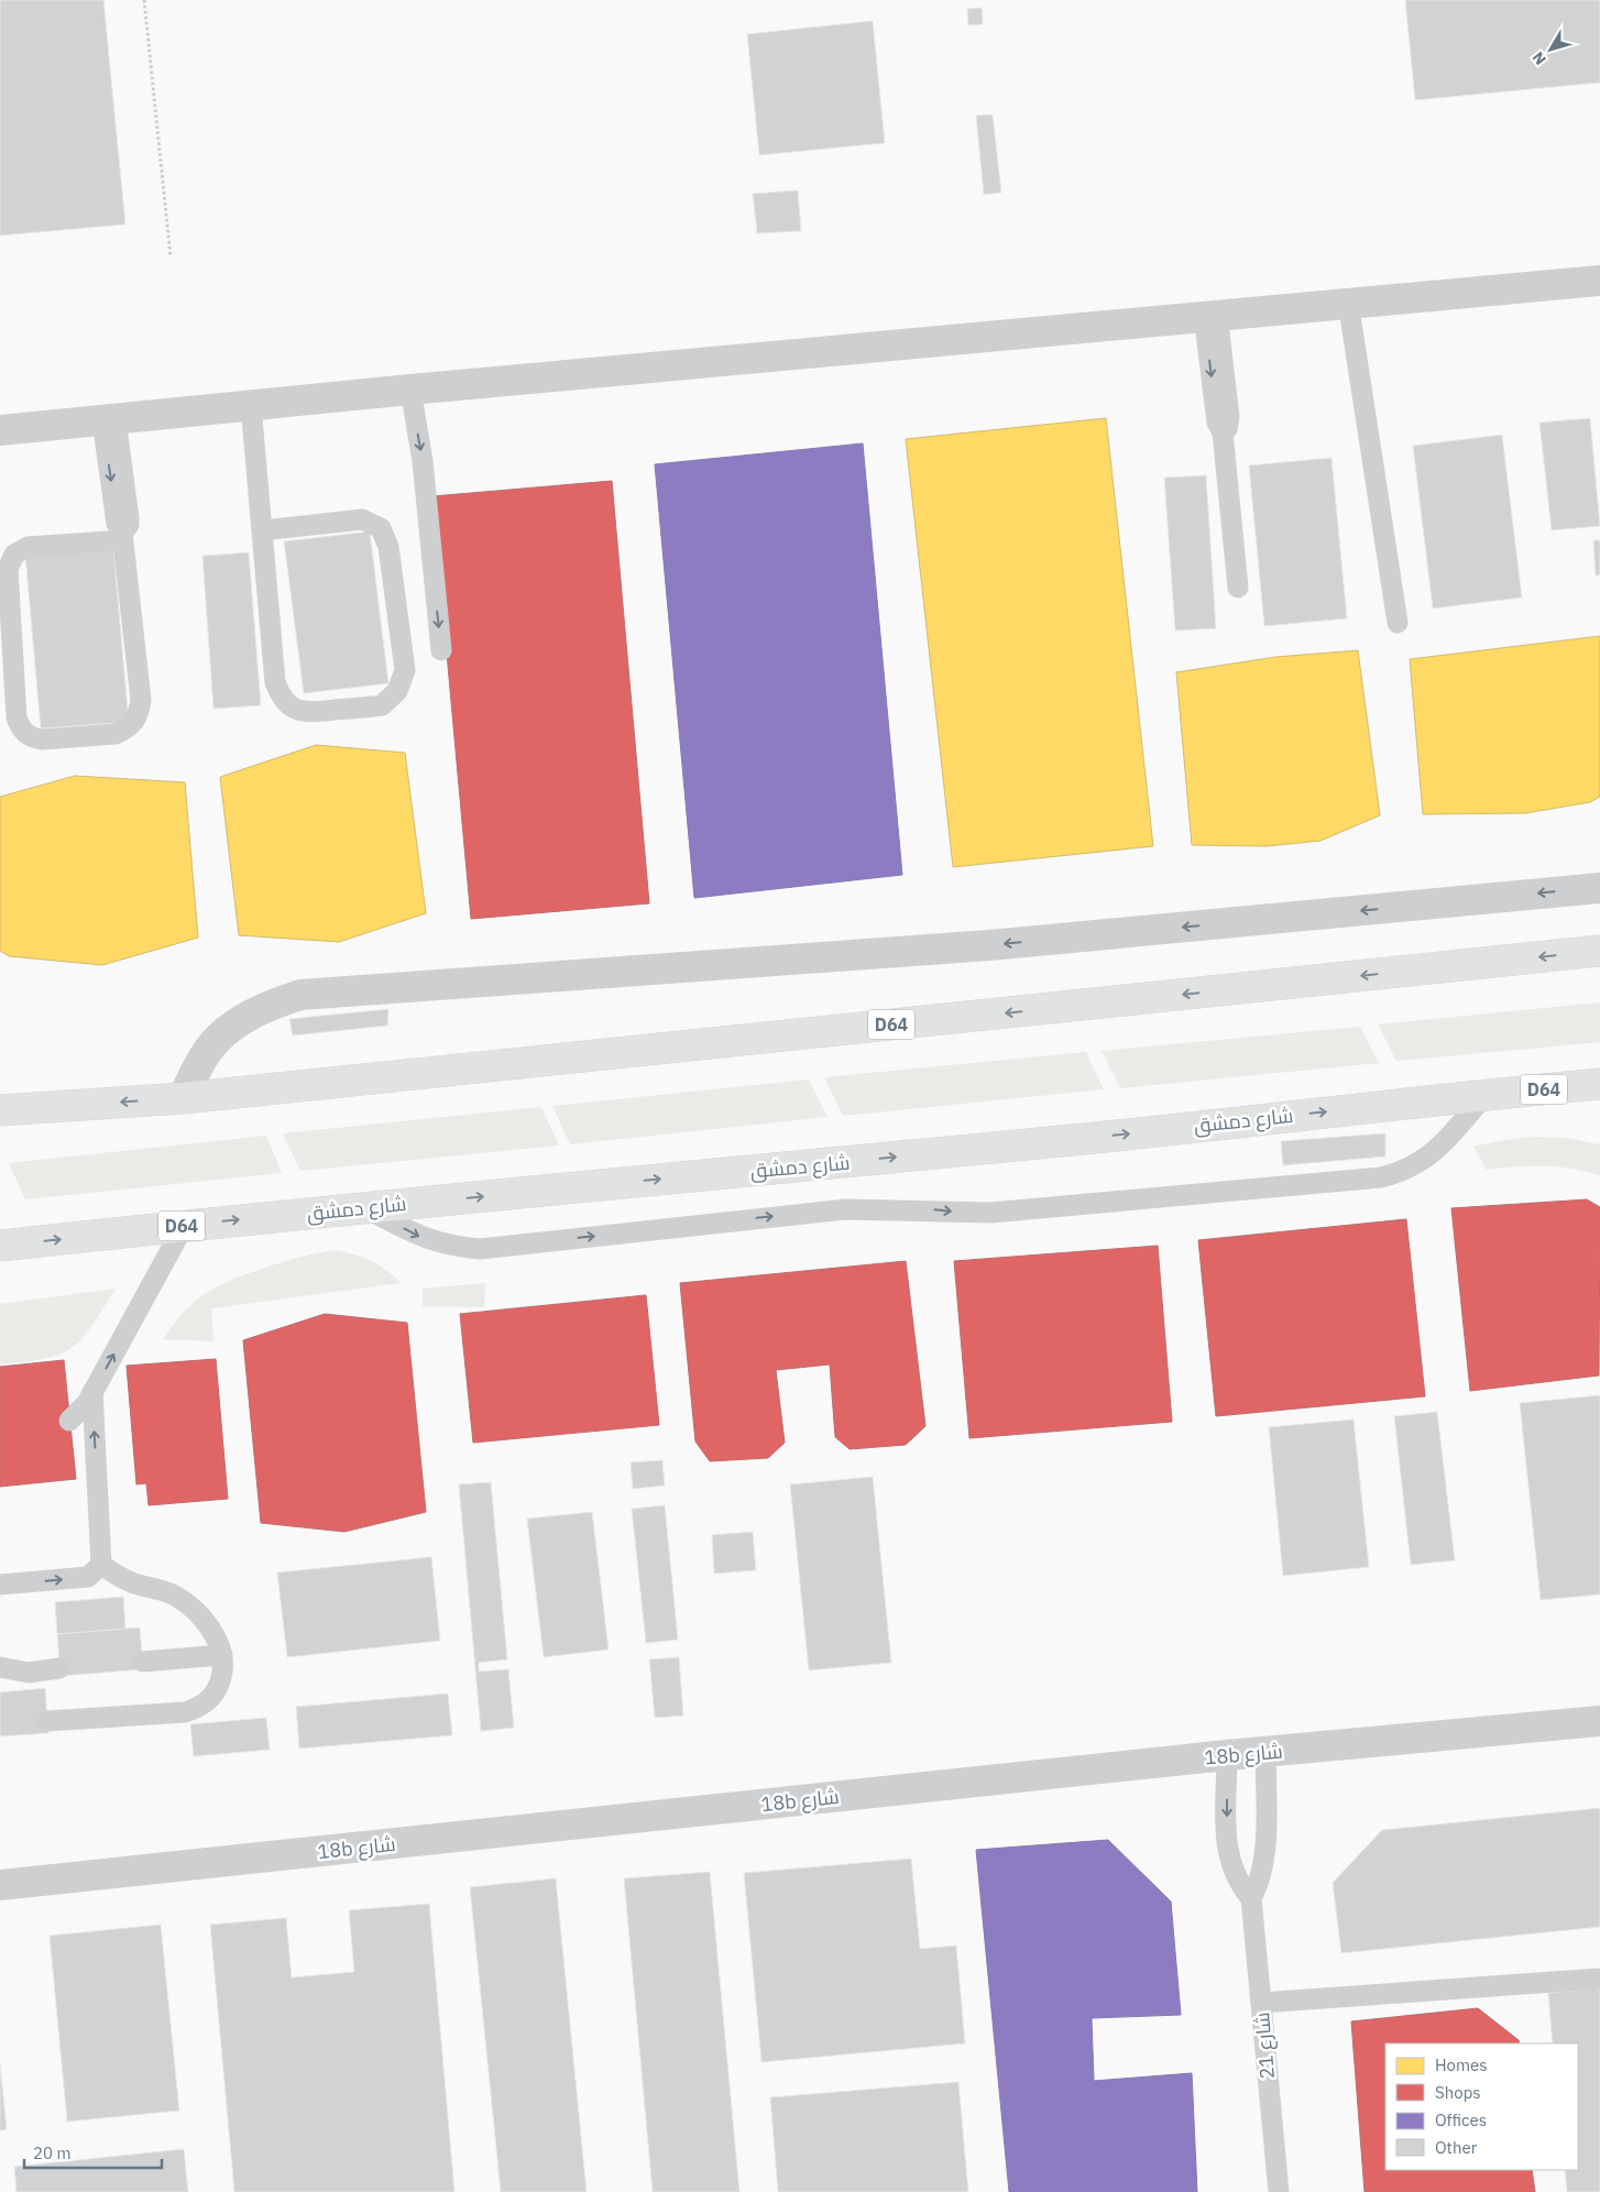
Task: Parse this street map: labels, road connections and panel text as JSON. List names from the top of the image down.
{
  "streets": {
    "main road": ["D64", "شارع دمشق"],
    "street": ["18b شارع"],
    "lane": ["شارع 21"]
  },
  "crossings": [
    ["18b شارع", "شارع 21"]
  ],
  "legend": [
    "Homes",
    "Shops",
    "Offices",
    "Other"
  ],
  "scale_bar": "20 m",
  "north": "bottom left"
}
